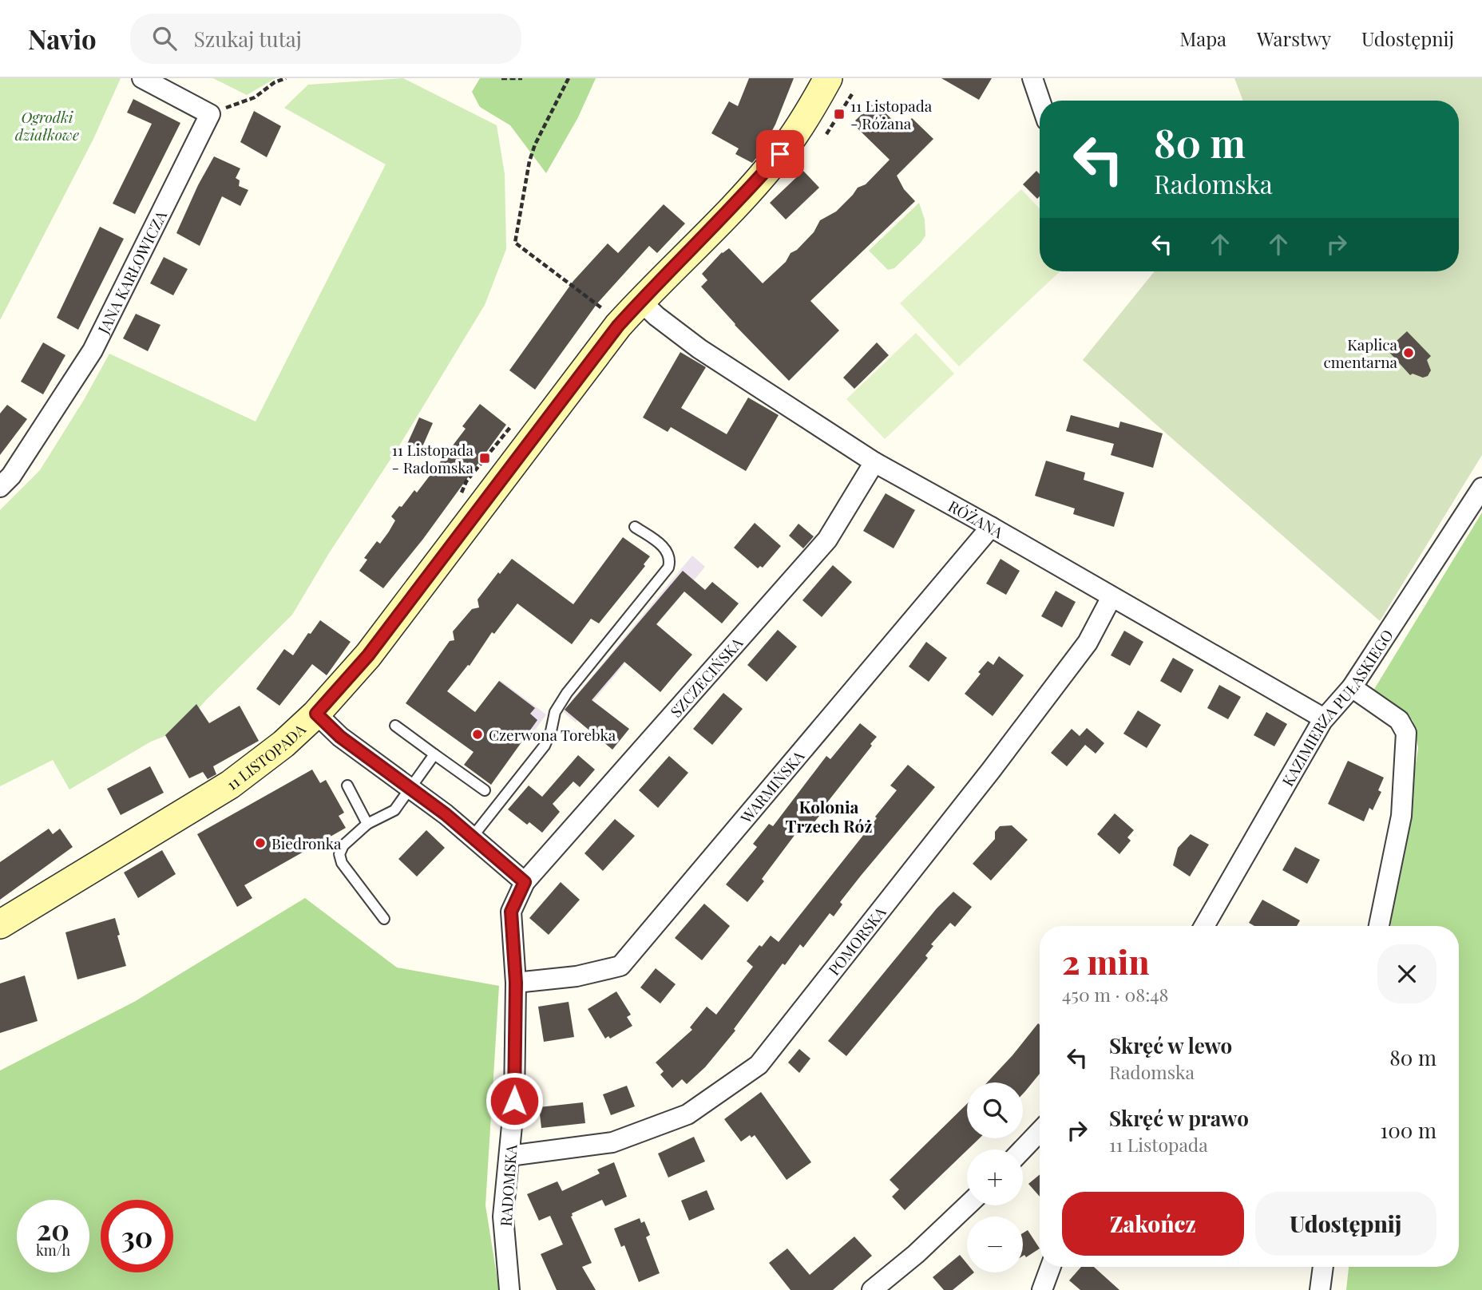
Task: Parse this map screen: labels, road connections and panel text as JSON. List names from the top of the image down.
{
  "streets": {
    "main road": ["11 LISTOPADA"],
    "street": [
      "JANA KARŁOWICZA",
      "RÓŻANA",
      "SZCZECIŃSKA",
      "KAZIMIERZA PUŁASKIEGO",
      "WARMIŃSKA",
      "POMORSKA",
      "RADOMSKA"
    ]
  },
  "crossings": [
    ["RÓŻANA", "SZCZECIŃSKA"],
    ["RÓŻANA", "KAZIMIERZA PUŁASKIEGO"],
    ["RÓŻANA", "11 LISTOPADA"],
    ["RÓŻANA", "WARMIŃSKA"],
    ["RÓŻANA", "POMORSKA"],
    ["SZCZECIŃSKA", "RADOMSKA"],
    ["WARMIŃSKA", "RADOMSKA"],
    ["POMORSKA", "RADOMSKA"]
  ],
  "districts": ["Kolonia Trzech Róż"],
  "parks": ["Ogrodki działkowe"],
  "places": {
    "transit": ["11 Listopada - Różana", "11 Listopada - Radomska"],
    "other": ["Kaplica cmentarna", "Czerwona Torebka", "Biedronka"]
  },
  "page": {
    "header": "Navio",
    "search": "Szukaj tutaj",
    "nav": ["Mapa", "Warstwy", "Udostępnij"],
    "turn": ["80 m", "Radomska"],
    "heading": ["2 min", "450 m · 08:48"],
    "list": [
      {
        "name": "Skręć w lewo",
        "note": "Radomska",
        "value": "80 m"
      },
      {
        "name": "Skręć w prawo",
        "note": "11 Listopada",
        "value": "100 m"
      }
    ],
    "map_buttons": ["+", "−"],
    "buttons": ["Zakończ", "Udostępnij"],
    "speed": "20 km/h",
    "limit": "30"
  }
}
